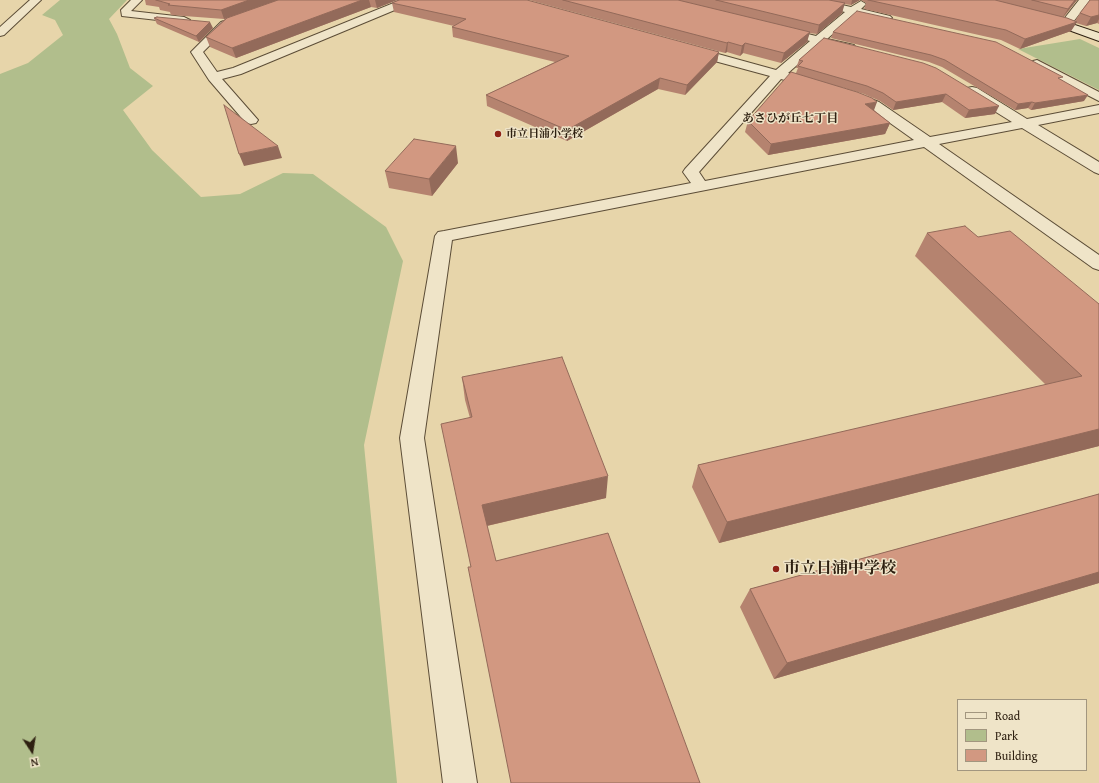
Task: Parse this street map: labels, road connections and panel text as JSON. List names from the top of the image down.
{
  "districts": ["あさひが丘七丁目"],
  "places": ["市立日浦小学校", "市立日浦中学校"],
  "legend": ["Road", "Park", "Building"],
  "north": "bottom"
}
